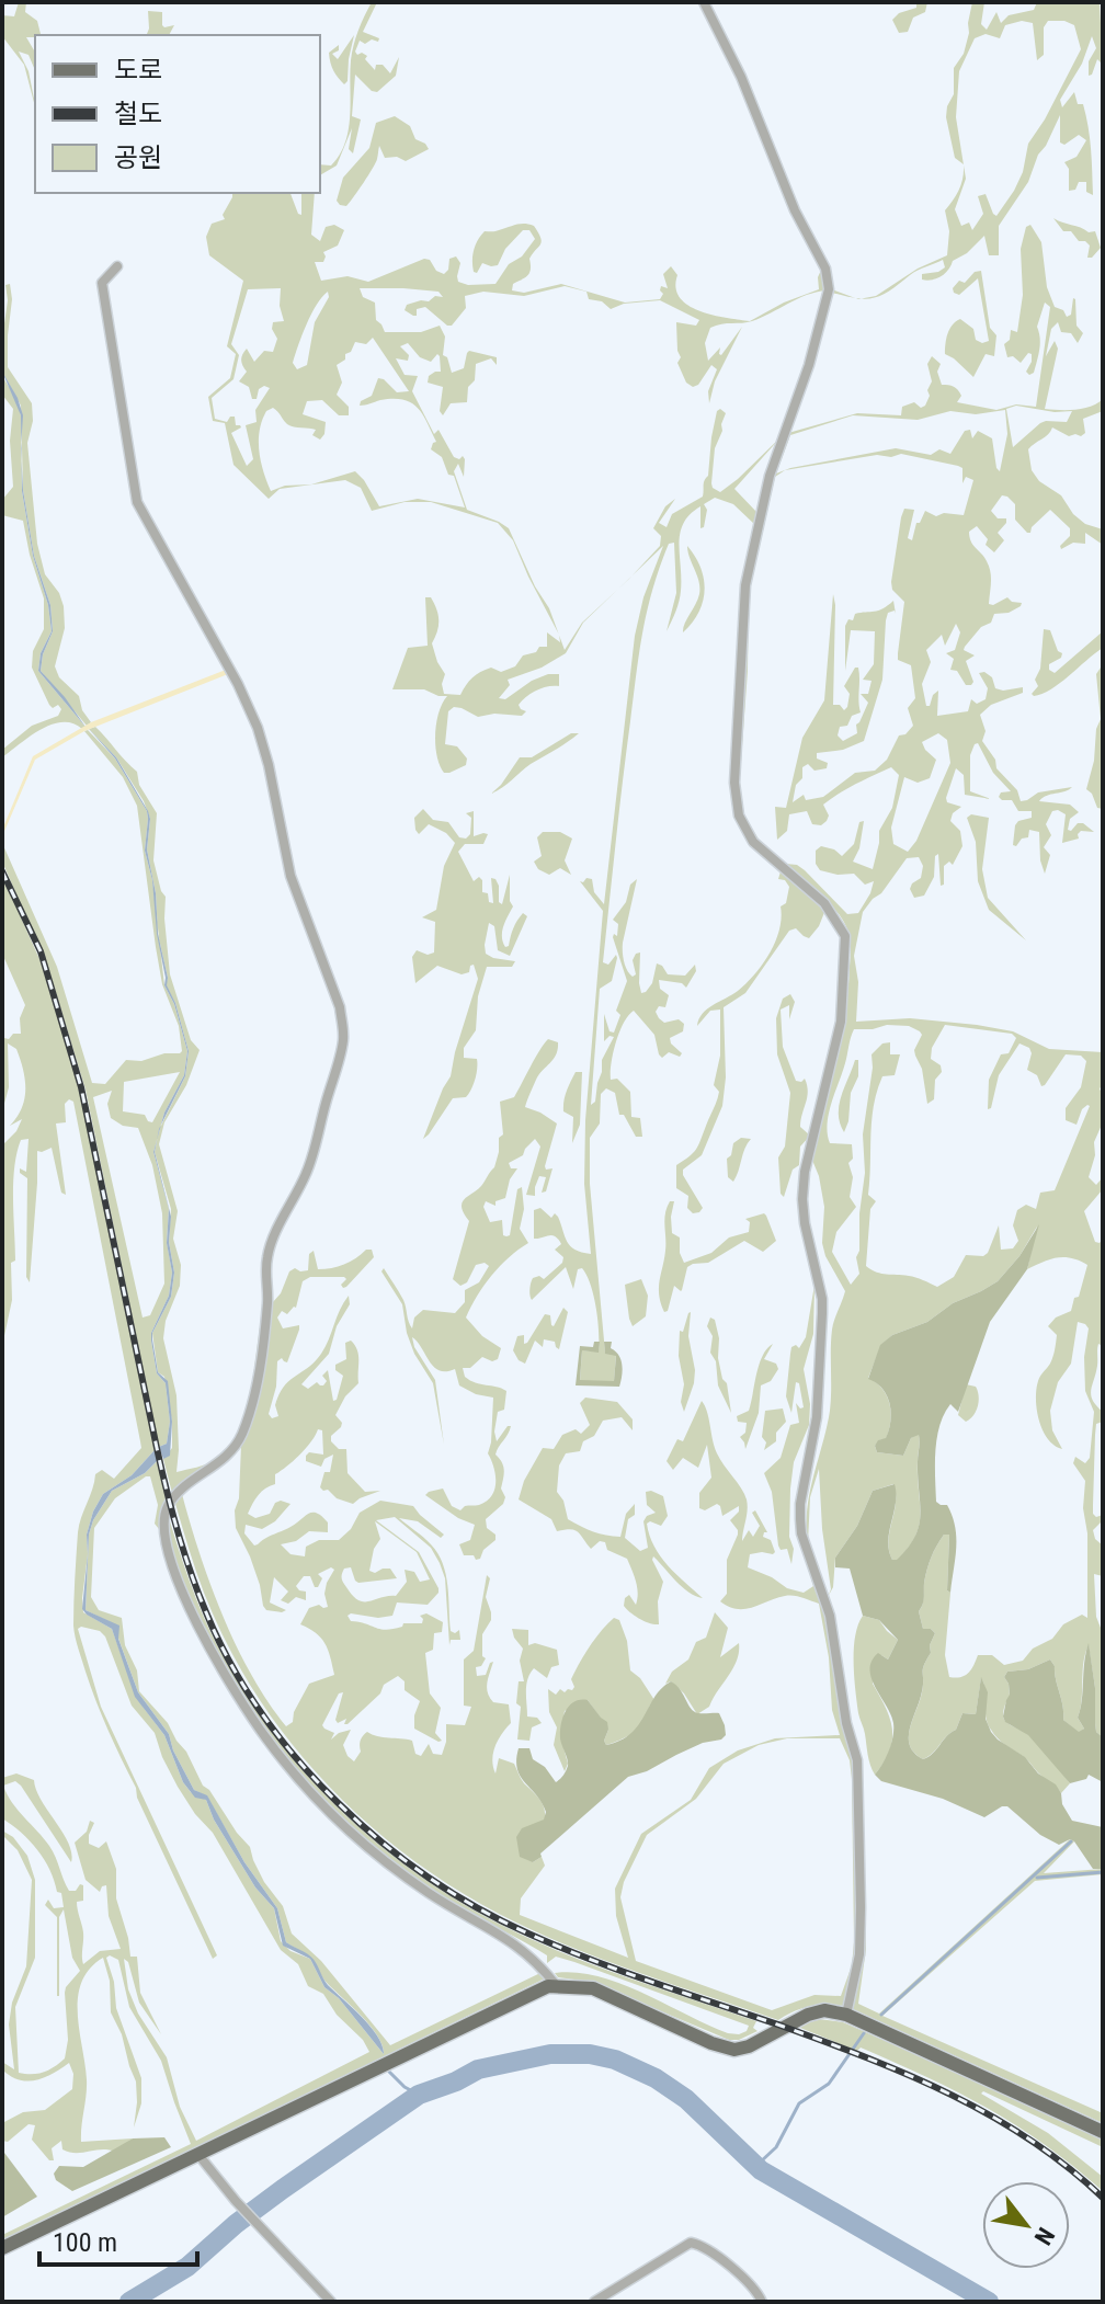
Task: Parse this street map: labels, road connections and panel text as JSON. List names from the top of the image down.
{
  "legend": ["도로", "철도", "공원"],
  "scale_bar": "100 m",
  "north": "bottom right"
}
